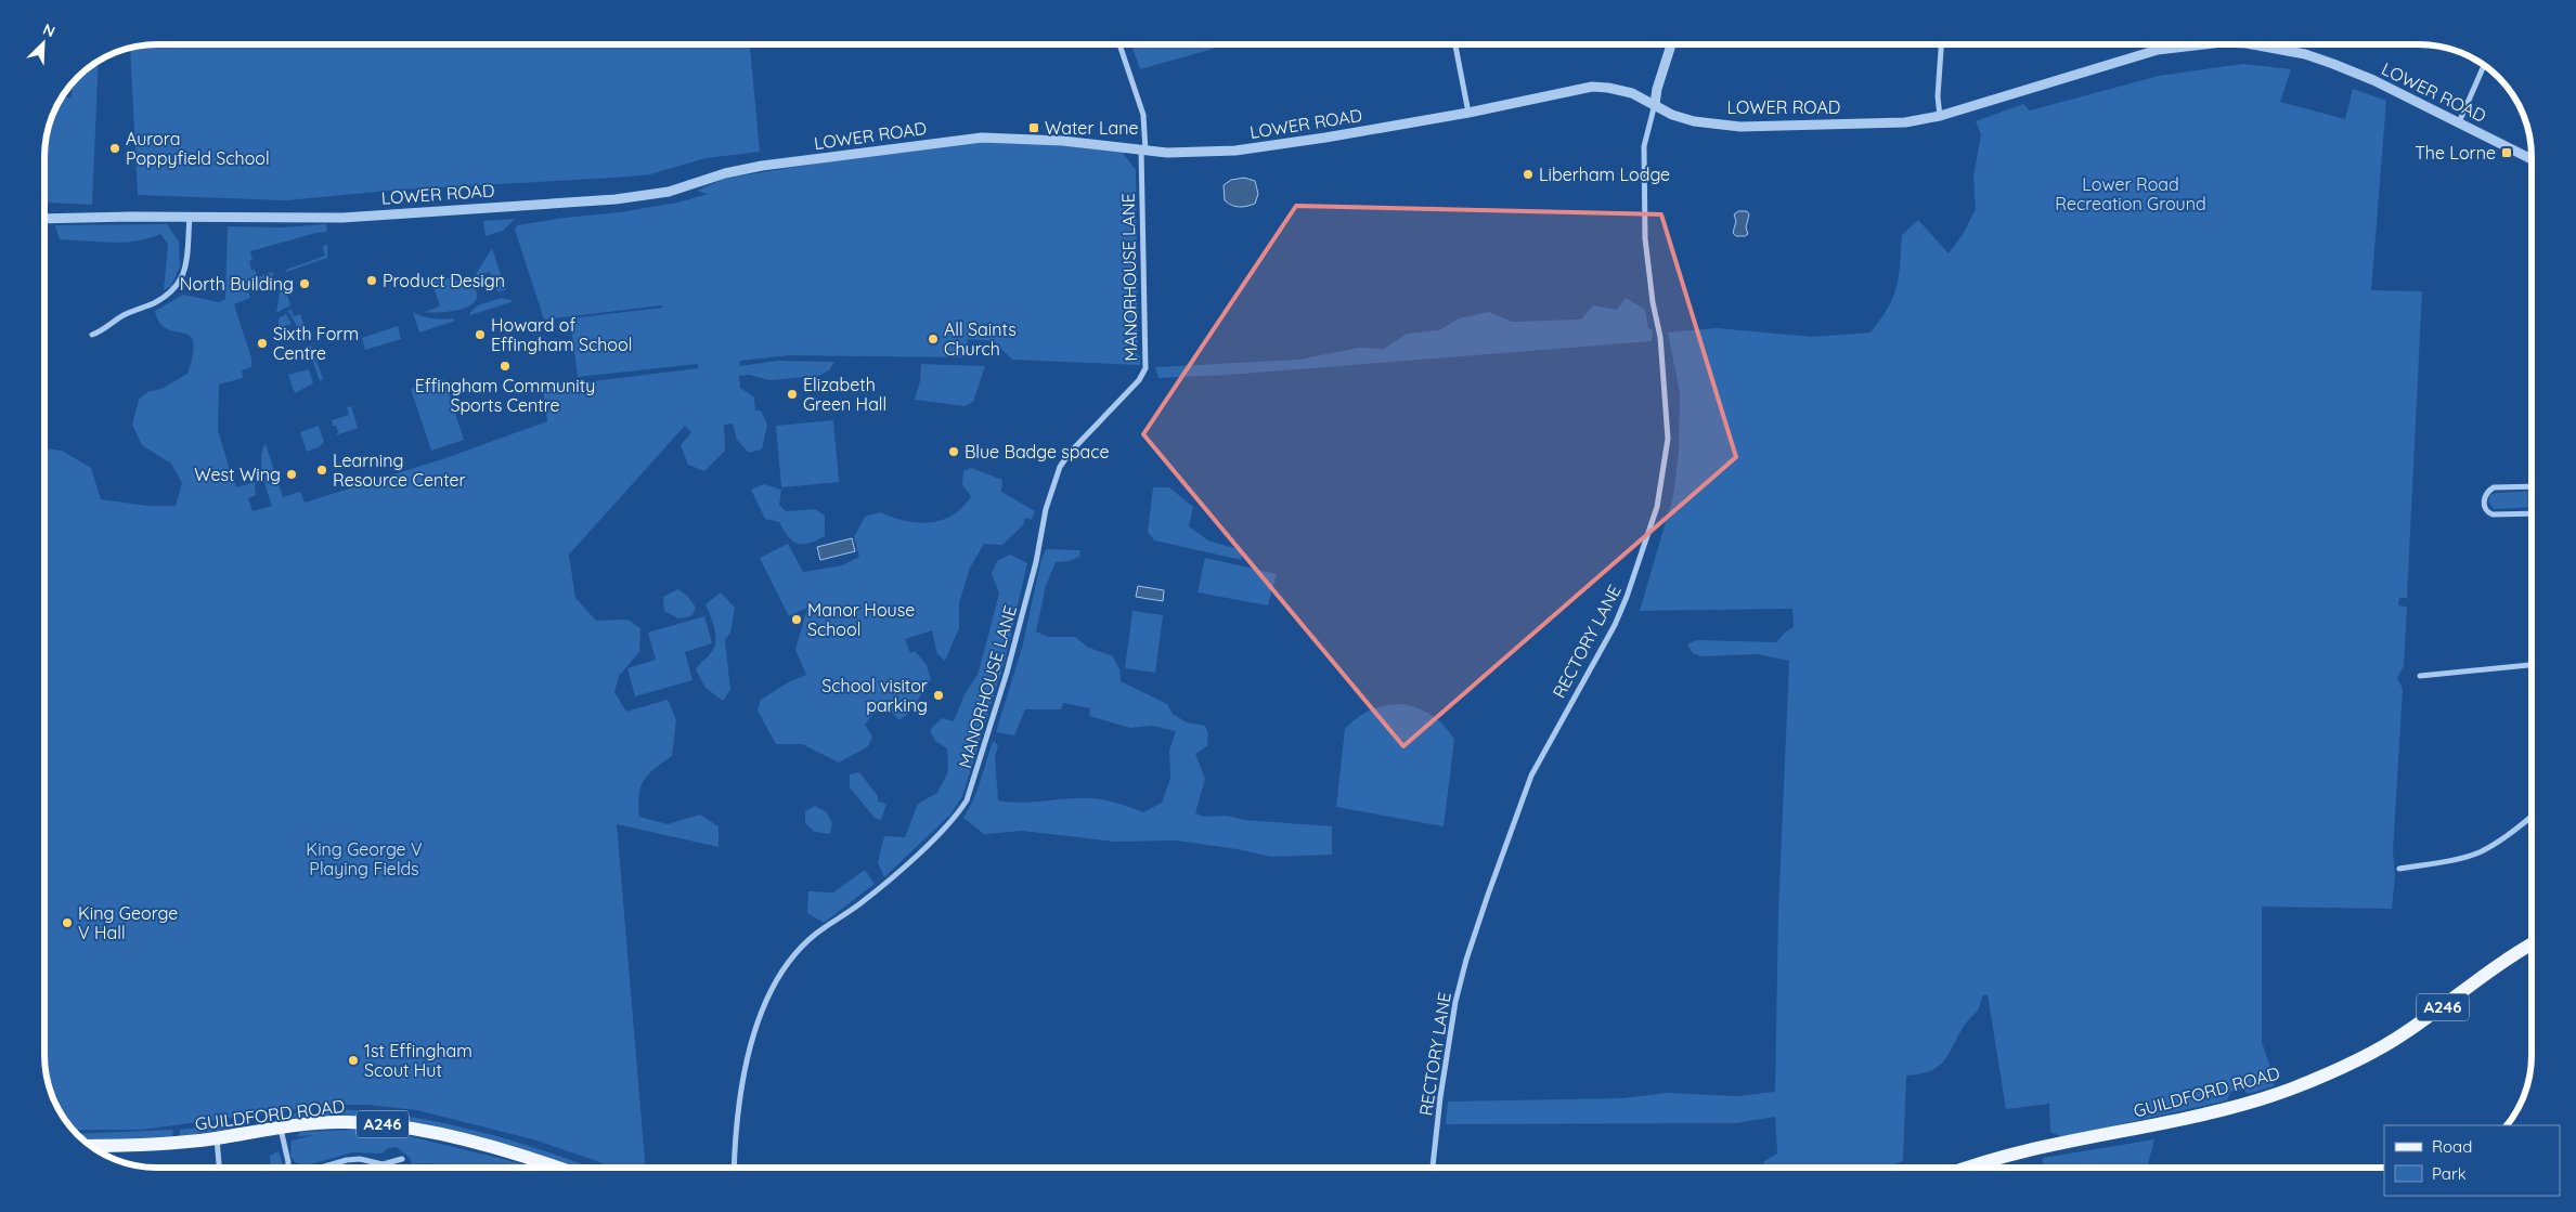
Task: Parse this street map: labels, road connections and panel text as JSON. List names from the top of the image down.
{
  "streets": {
    "main road": ["A246", "GUILDFORD ROAD"],
    "street": ["LOWER ROAD", "MANORHOUSE LANE", "RECTORY LANE"]
  },
  "crossings": [
    ["LOWER ROAD", "MANORHOUSE LANE"],
    ["LOWER ROAD", "RECTORY LANE"]
  ],
  "parks": ["Lower Road Recreation Ground", "King George V Playing Fields"],
  "places": {
    "transit": ["Water Lane", "The Lorne"],
    "other": [
      "Aurora Poppyfield School",
      "Liberham Lodge",
      "Product Design",
      "North Building",
      "Howard of Effingham School",
      "All Saints Church",
      "Sixth Form Centre",
      "Effingham Community Sports Centre",
      "Elizabeth Green Hall",
      "Blue Badge space",
      "Learning Resource Center",
      "West Wing",
      "Manor House School",
      "School visitor parking",
      "King George V Hall",
      "1st Effingham Scout Hut"
    ]
  },
  "legend": ["Road", "Park"],
  "north": "top right"
}
